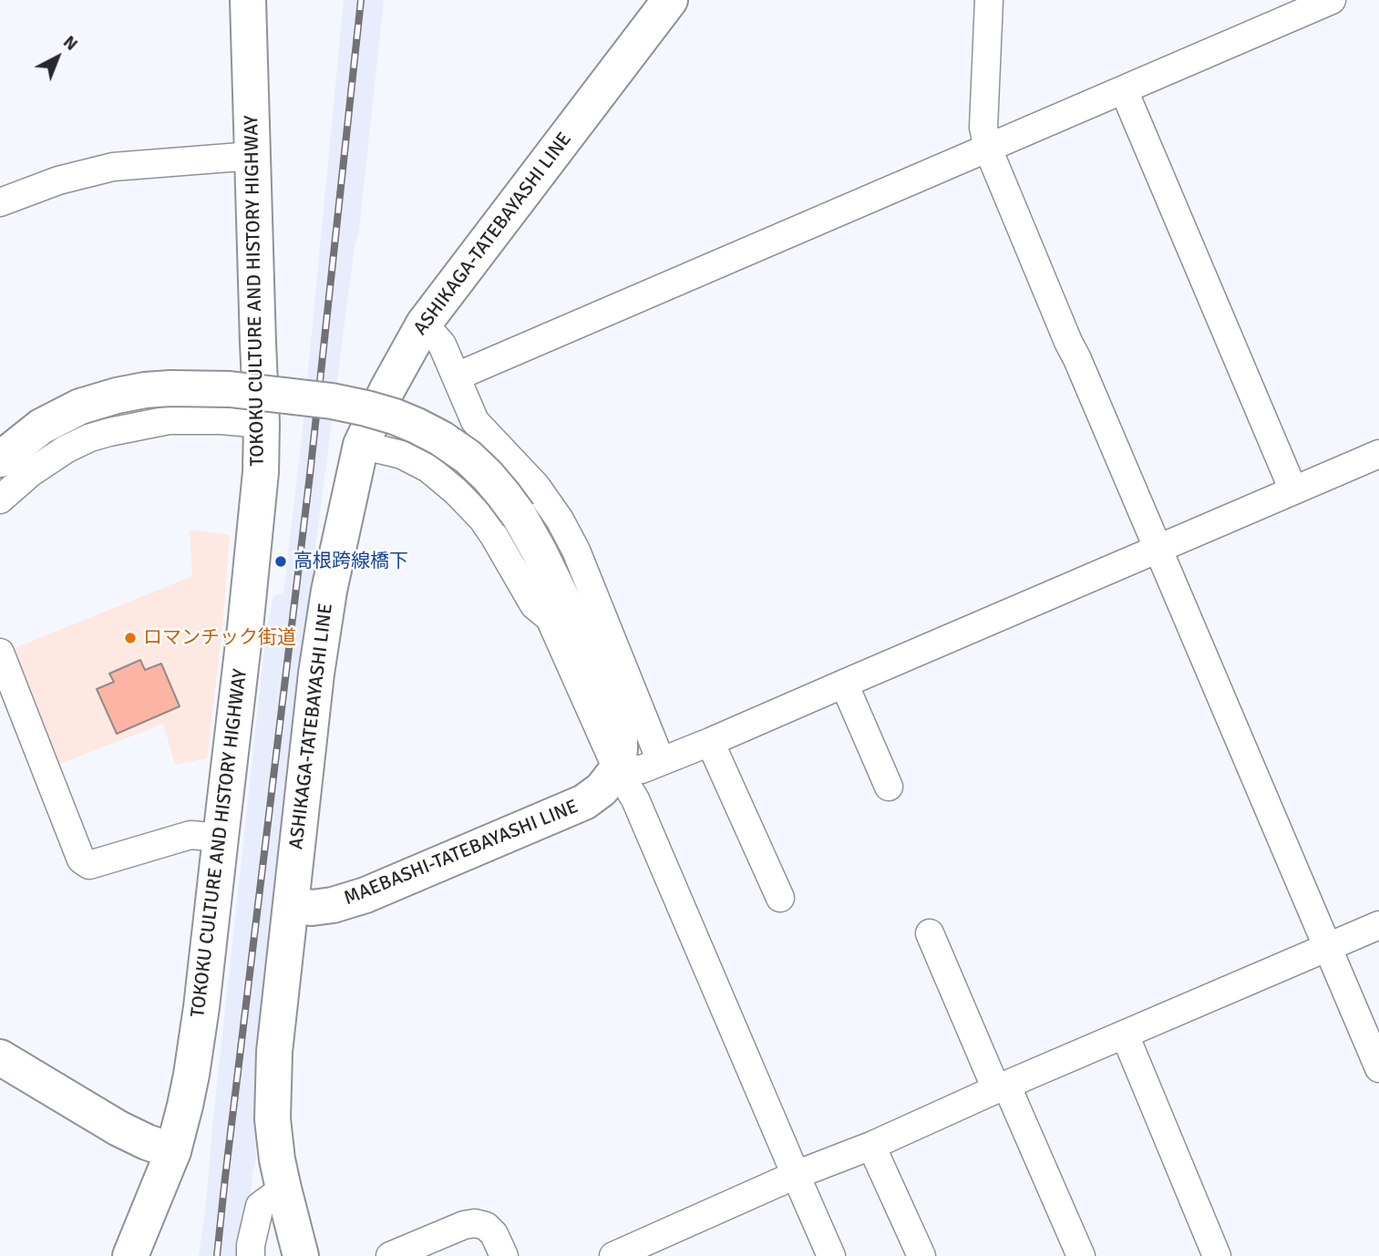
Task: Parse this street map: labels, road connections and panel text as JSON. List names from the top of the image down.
{
  "streets": {
    "main road": ["ASHIKAGA-TATEBAYASHI LINE", "TOKOKU CULTURE AND HISTORY HIGHWAY", "MAEBASHI-TATEBAYASHI LINE"]
  },
  "crossings": [
    ["ASHIKAGA-TATEBAYASHI LINE", "MAEBASHI-TATEBAYASHI LINE"]
  ],
  "places": ["高根跨線橋下", "ロマンチック街道"],
  "north": "top right"
}
